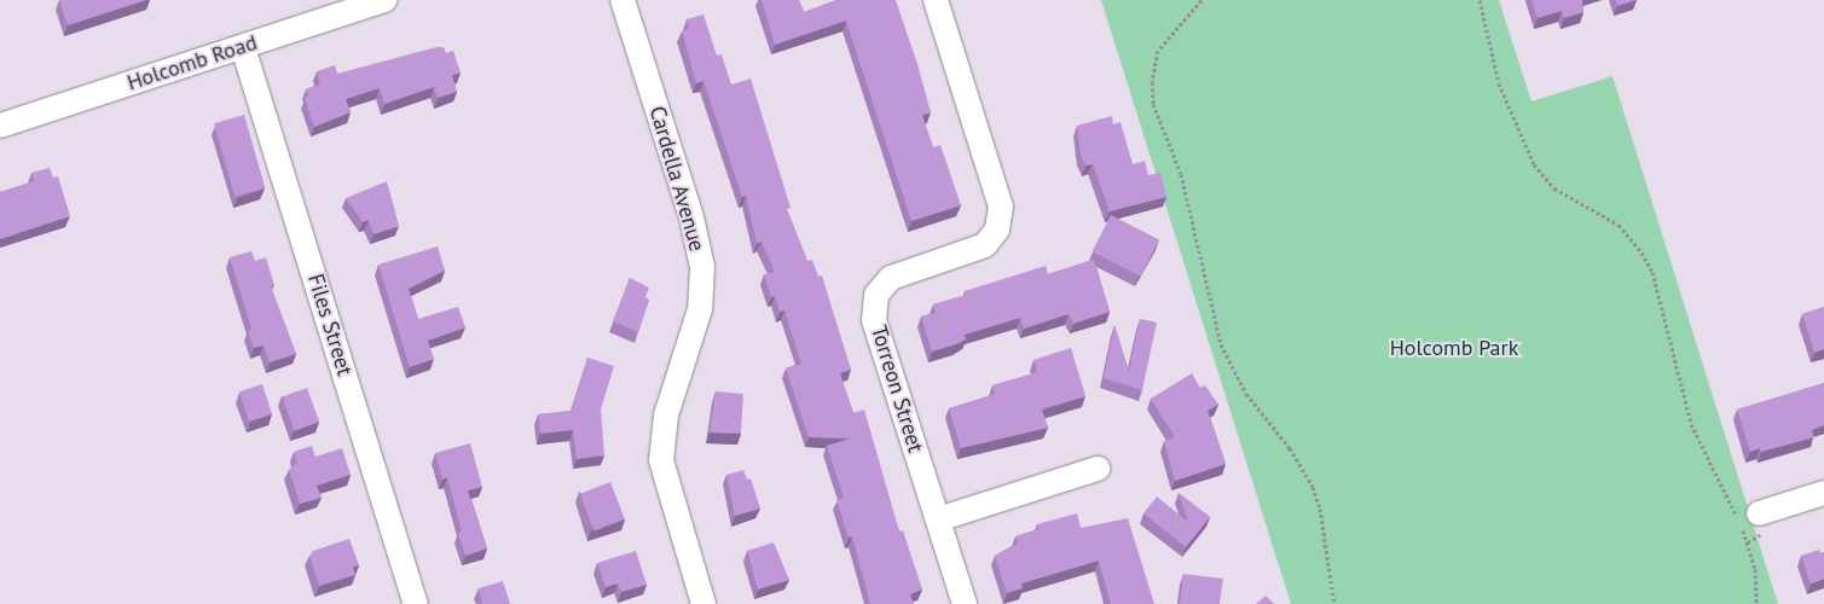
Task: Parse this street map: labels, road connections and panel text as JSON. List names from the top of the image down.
{
  "streets": {
    "street": [
      "Holcomb Road",
      "Cardella Avenue",
      "Files Street",
      "Torreon Street"
    ]
  },
  "crossings": [
    ["Holcomb Road", "Files Street"]
  ],
  "parks": ["Holcomb Park"]
}
